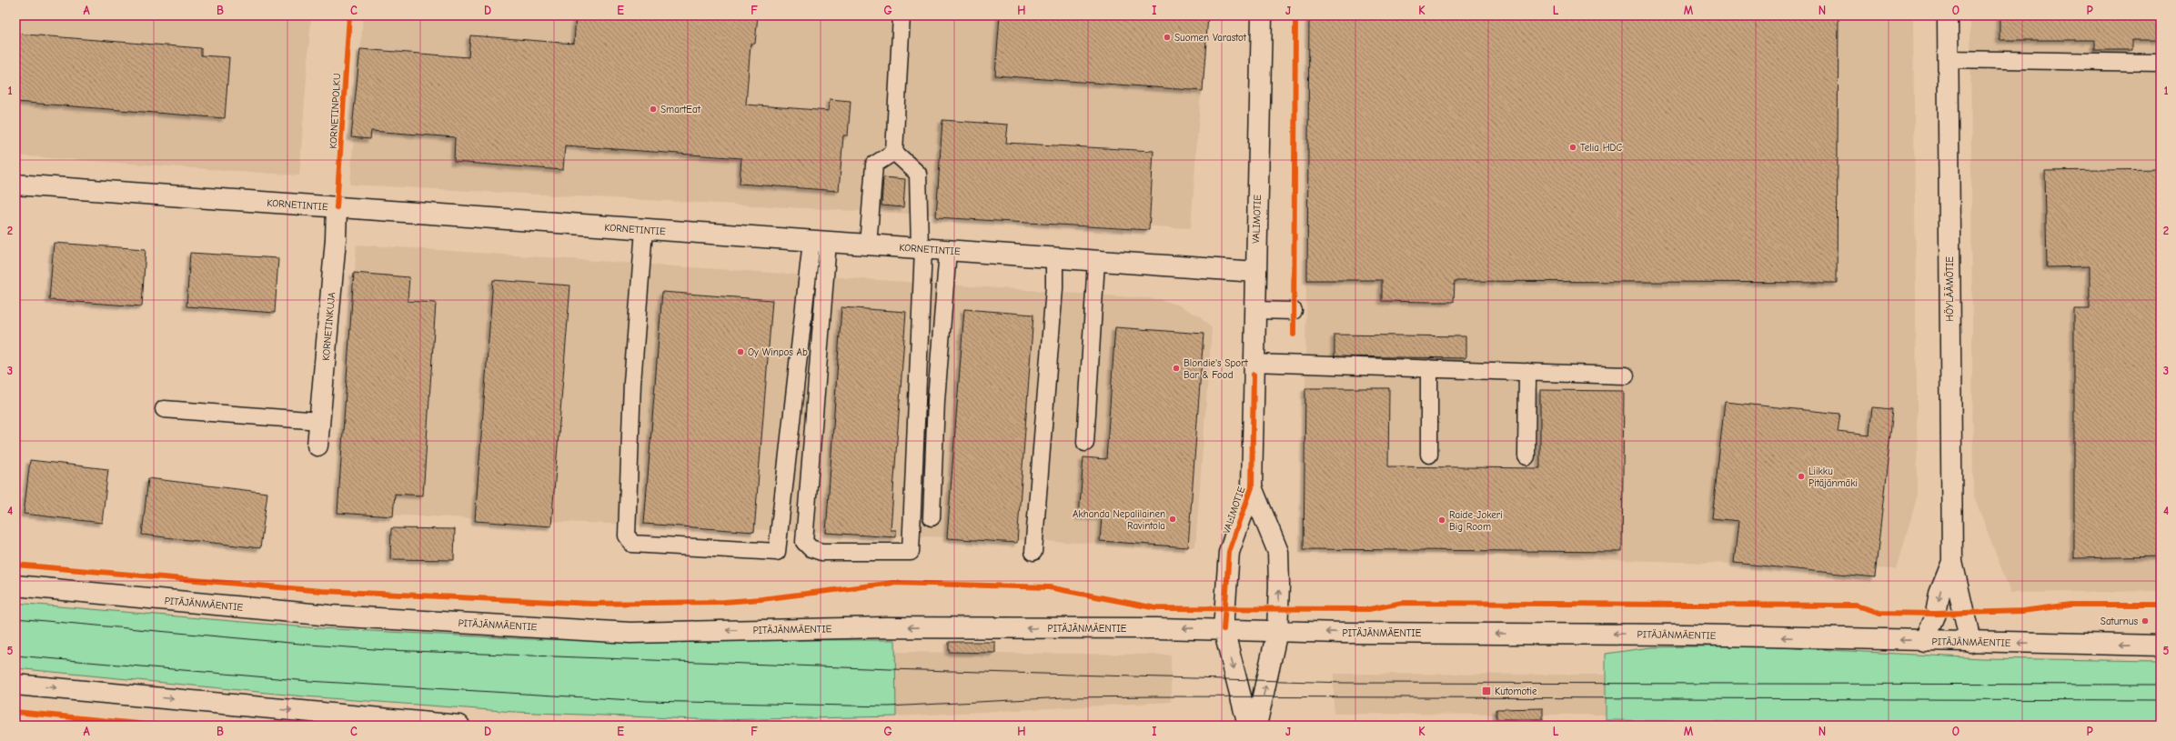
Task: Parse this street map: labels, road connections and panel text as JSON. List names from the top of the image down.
{
  "streets": {
    "street": [
      "KORNETINTIE",
      "VALIMOTIE",
      "HÖYLÄÄMÖTIE",
      "KORNETINKUJA",
      "PITÄJÄNMÄENTIE"
    ],
    "cycle path": ["KORNETINPOLKU"]
  },
  "crossings": [
    ["KORNETINTIE", "VALIMOTIE"],
    ["KORNETINTIE", "KORNETINKUJA"],
    ["VALIMOTIE", "PITÄJÄNMÄENTIE"],
    ["HÖYLÄÄMÖTIE", "PITÄJÄNMÄENTIE"]
  ],
  "one_way": ["PITÄJÄNMÄENTIE"],
  "places": {
    "other": [
      "Suomen Varastot",
      "SmartEat",
      "Telia HDC",
      "Oy Winpos Ab",
      "Blondie's Sport Bar & Food",
      "Liikku Pitäjänmäki",
      "Akhanda Nepalilainen Ravintola",
      "Raide-Jokeri Big Room",
      "Saturnus"
    ],
    "transit": ["Kutomotie"]
  },
  "grid": {
    "columns": [
      "A",
      "B",
      "C",
      "D",
      "E",
      "F",
      "G",
      "H",
      "I",
      "J",
      "K",
      "L",
      "M",
      "N",
      "O",
      "P"
    ],
    "rows": [
      "1",
      "2",
      "3",
      "4",
      "5"
    ]
  }
}
